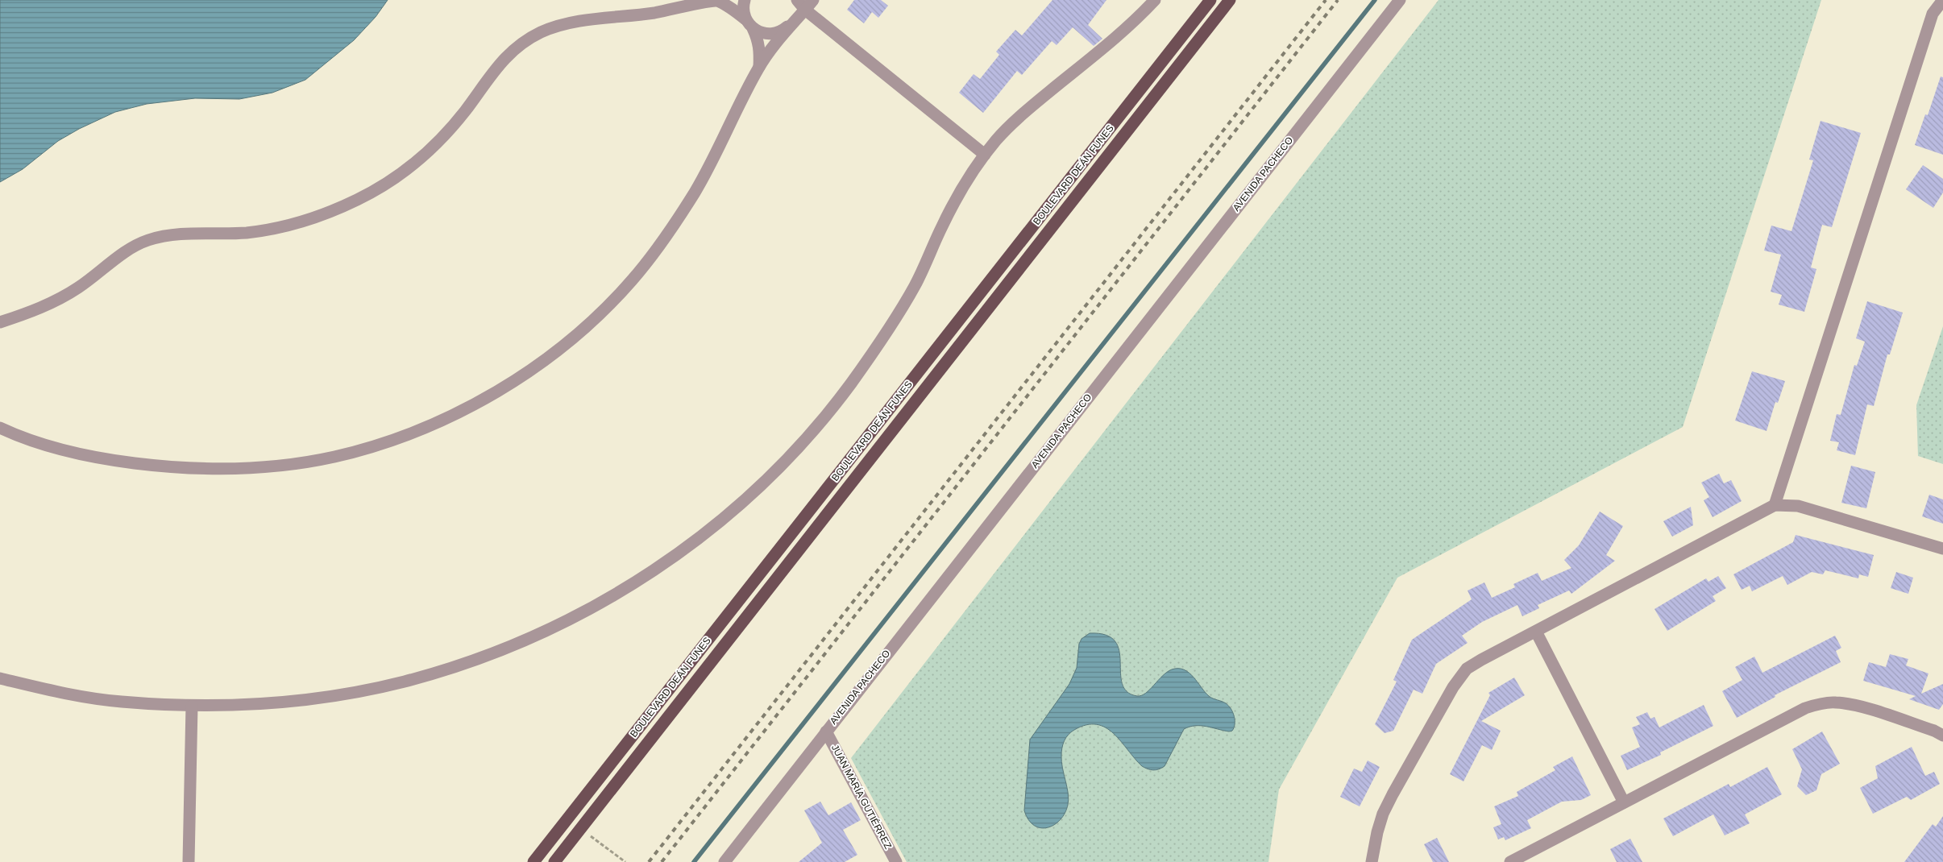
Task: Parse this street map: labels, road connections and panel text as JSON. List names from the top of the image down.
{
  "streets": {
    "main road": ["BOULEVARD DEÁN FUNES"],
    "street": ["AVENIDA PACHECO", "JUAN MARÍA GUTIÉRREZ"]
  },
  "crossings": [
    ["AVENIDA PACHECO", "JUAN MARÍA GUTIÉRREZ"]
  ]
}
